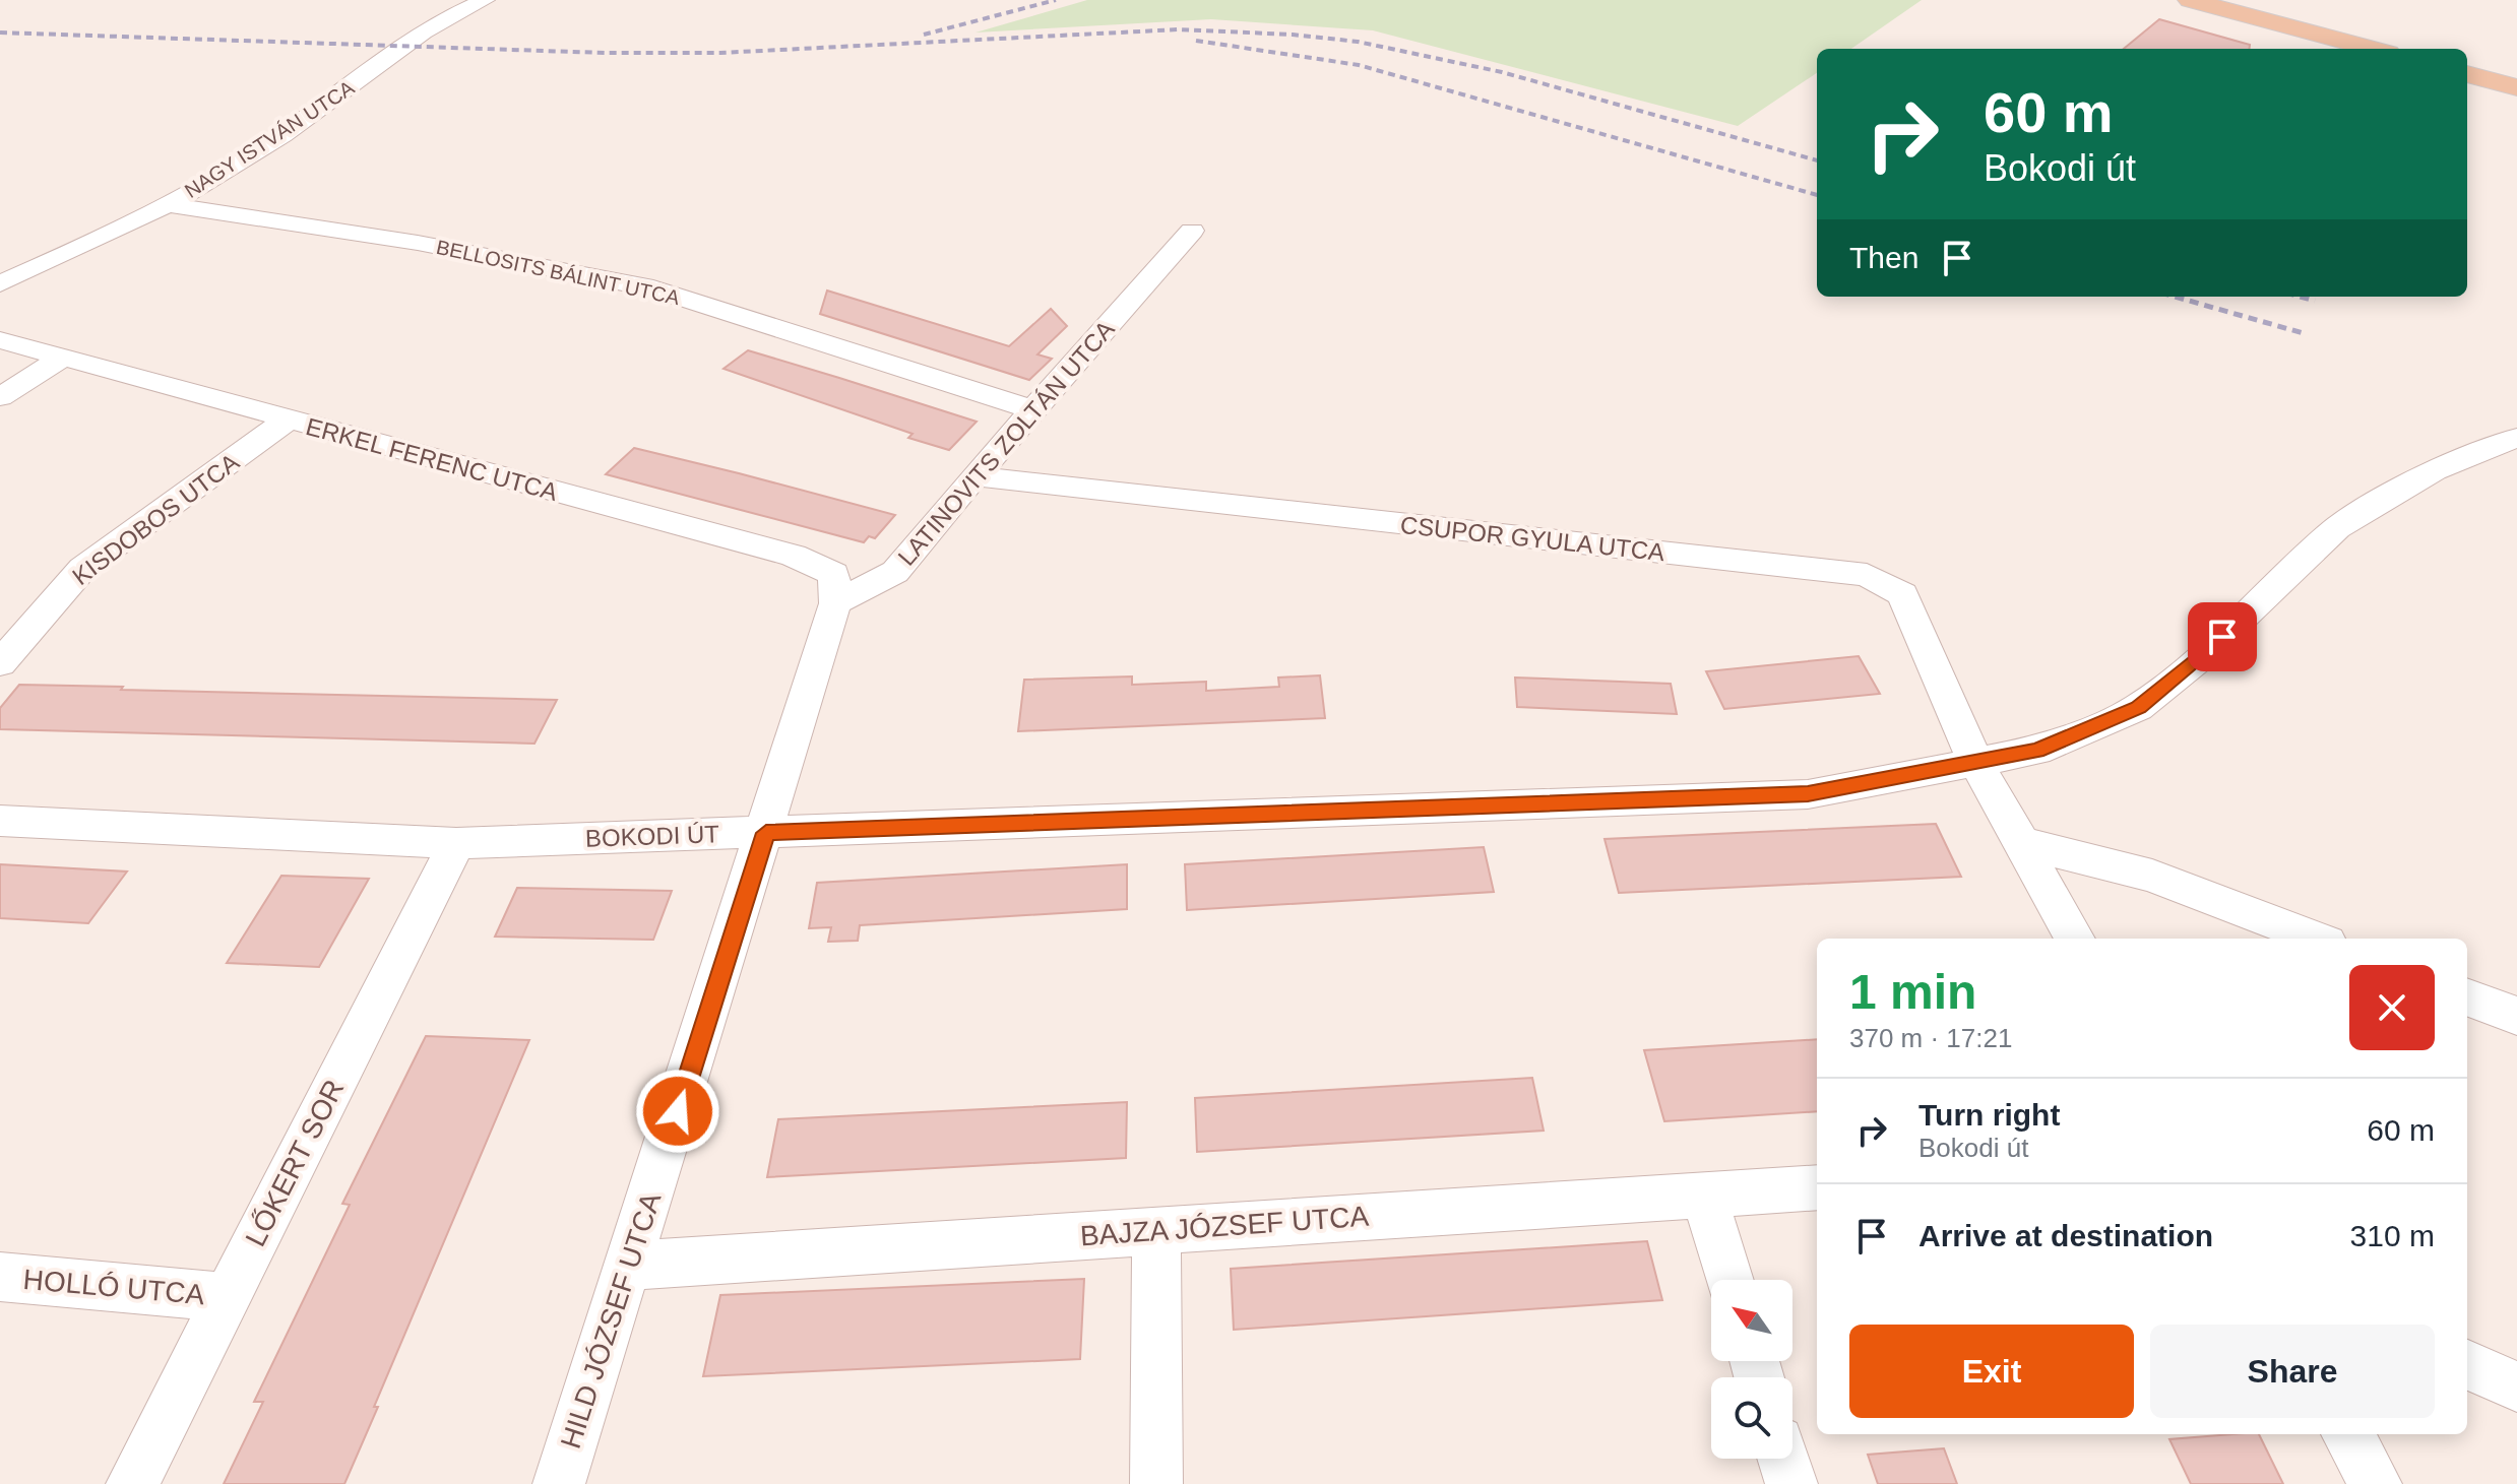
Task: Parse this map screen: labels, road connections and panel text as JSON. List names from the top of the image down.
{
  "streets": {
    "street": [
      "NAGY ISTVÁN UTCA",
      "BELLOSITS BÁLINT UTCA",
      "LATINOVITS ZOLTÁN UTCA",
      "ERKEL FERENC UTCA",
      "KISDOBOS UTCA",
      "CSUPOR GYULA UTCA",
      "BOKODI ÚT",
      "LŐKERT SOR",
      "BAJZA JÓZSEF UTCA",
      "HOLLÓ UTCA",
      "HILD JÓZSEF UTCA"
    ]
  },
  "crossings": [
    ["NAGY ISTVÁN UTCA", "BELLOSITS BÁLINT UTCA"],
    ["BELLOSITS BÁLINT UTCA", "LATINOVITS ZOLTÁN UTCA"],
    ["LATINOVITS ZOLTÁN UTCA", "ERKEL FERENC UTCA"],
    ["LATINOVITS ZOLTÁN UTCA", "CSUPOR GYULA UTCA"],
    ["ERKEL FERENC UTCA", "KISDOBOS UTCA"],
    ["CSUPOR GYULA UTCA", "BOKODI ÚT"],
    ["BOKODI ÚT", "LŐKERT SOR"],
    ["BOKODI ÚT", "HILD JÓZSEF UTCA"],
    ["LŐKERT SOR", "HOLLÓ UTCA"],
    ["BAJZA JÓZSEF UTCA", "HILD JÓZSEF UTCA"]
  ],
  "north": "top left",
  "page": {
    "turn": ["60 m", "Bokodi út"],
    "then": "Then",
    "heading": ["1 min", "370 m · 17:21"],
    "list": [
      {
        "name": "Turn right",
        "note": "Bokodi út",
        "value": "60 m"
      },
      {
        "name": "Arrive at destination",
        "value": "310 m"
      }
    ],
    "buttons": ["Exit", "Share"]
  }
}
